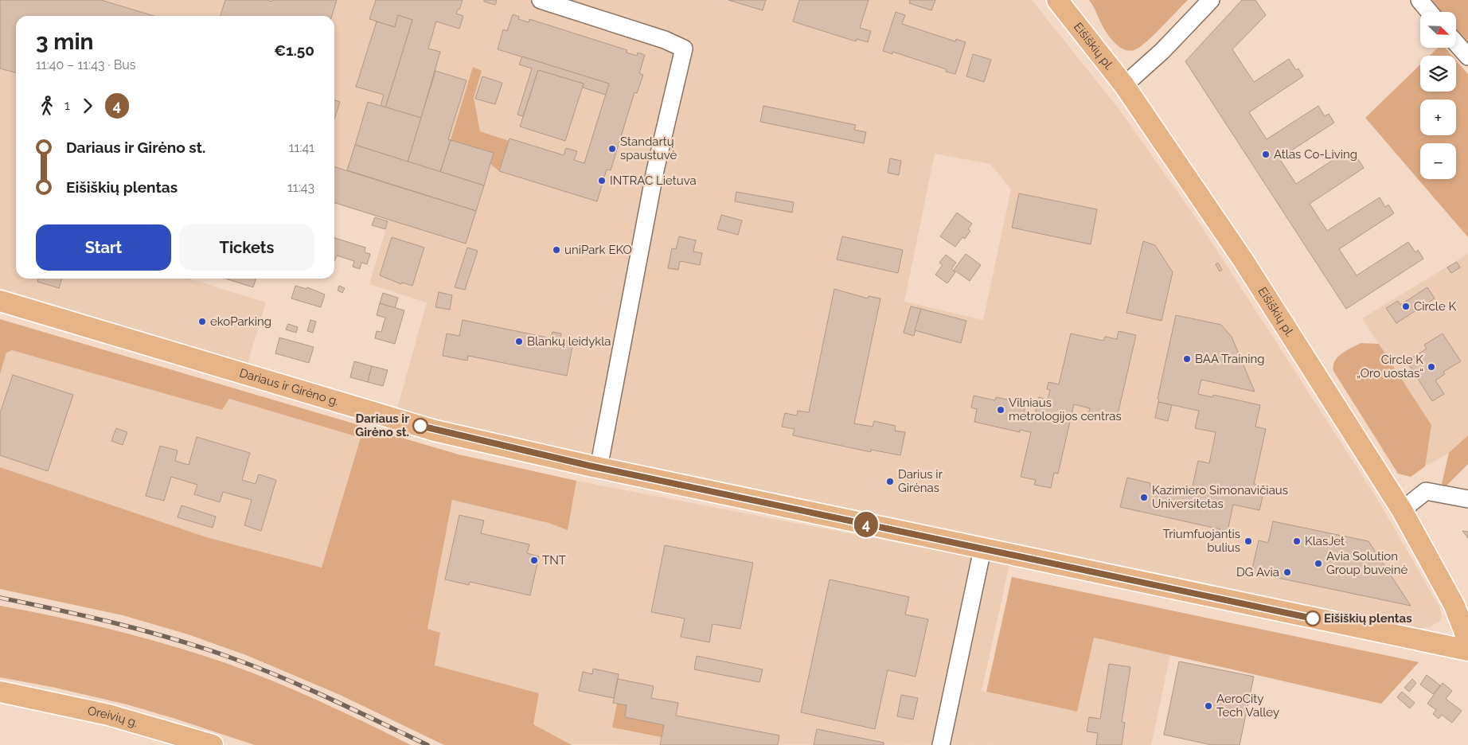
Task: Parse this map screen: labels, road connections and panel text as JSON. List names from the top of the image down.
{
  "streets": {
    "main road": ["Eišiškių pl.", "Dariaus ir Girėno g.", "Oreivių g."]
  },
  "places": [
    "Standartų spaustuvė",
    "Atlas Co-Living",
    "INTRAC Lietuva",
    "uniPark EKO",
    "Circle K",
    "ekoParking",
    "Blankų leidykla",
    "BAA Training",
    "Circle K „Oro uostas“",
    "Vilniaus metrologijos centras",
    "Dariaus ir Girėno st.",
    "Darius ir Girėnas",
    "Kazimiero Simonavičiaus Universitetas",
    "Triumfuojantis bulius",
    "KlasJet",
    "TNT",
    "Avia Solution Group buveinė",
    "DG Avia",
    "Eišiškių plentas",
    "AeroCity Tech Valley"
  ],
  "lines": ["bus line 4"],
  "north": "bottom right",
  "page": {
    "on_map": "4",
    "map_buttons": ["+", "−"],
    "heading": ["3 min", "11:40 – 11:43 · Bus", "€1.50"],
    "legs": ["1", "4"],
    "list": [
      {
        "name": "Dariaus ir Girėno st.",
        "value": "11:41"
      },
      {
        "name": "Eišiškių plentas",
        "value": "11:43"
      }
    ],
    "buttons": ["Start", "Tickets"]
  }
}
